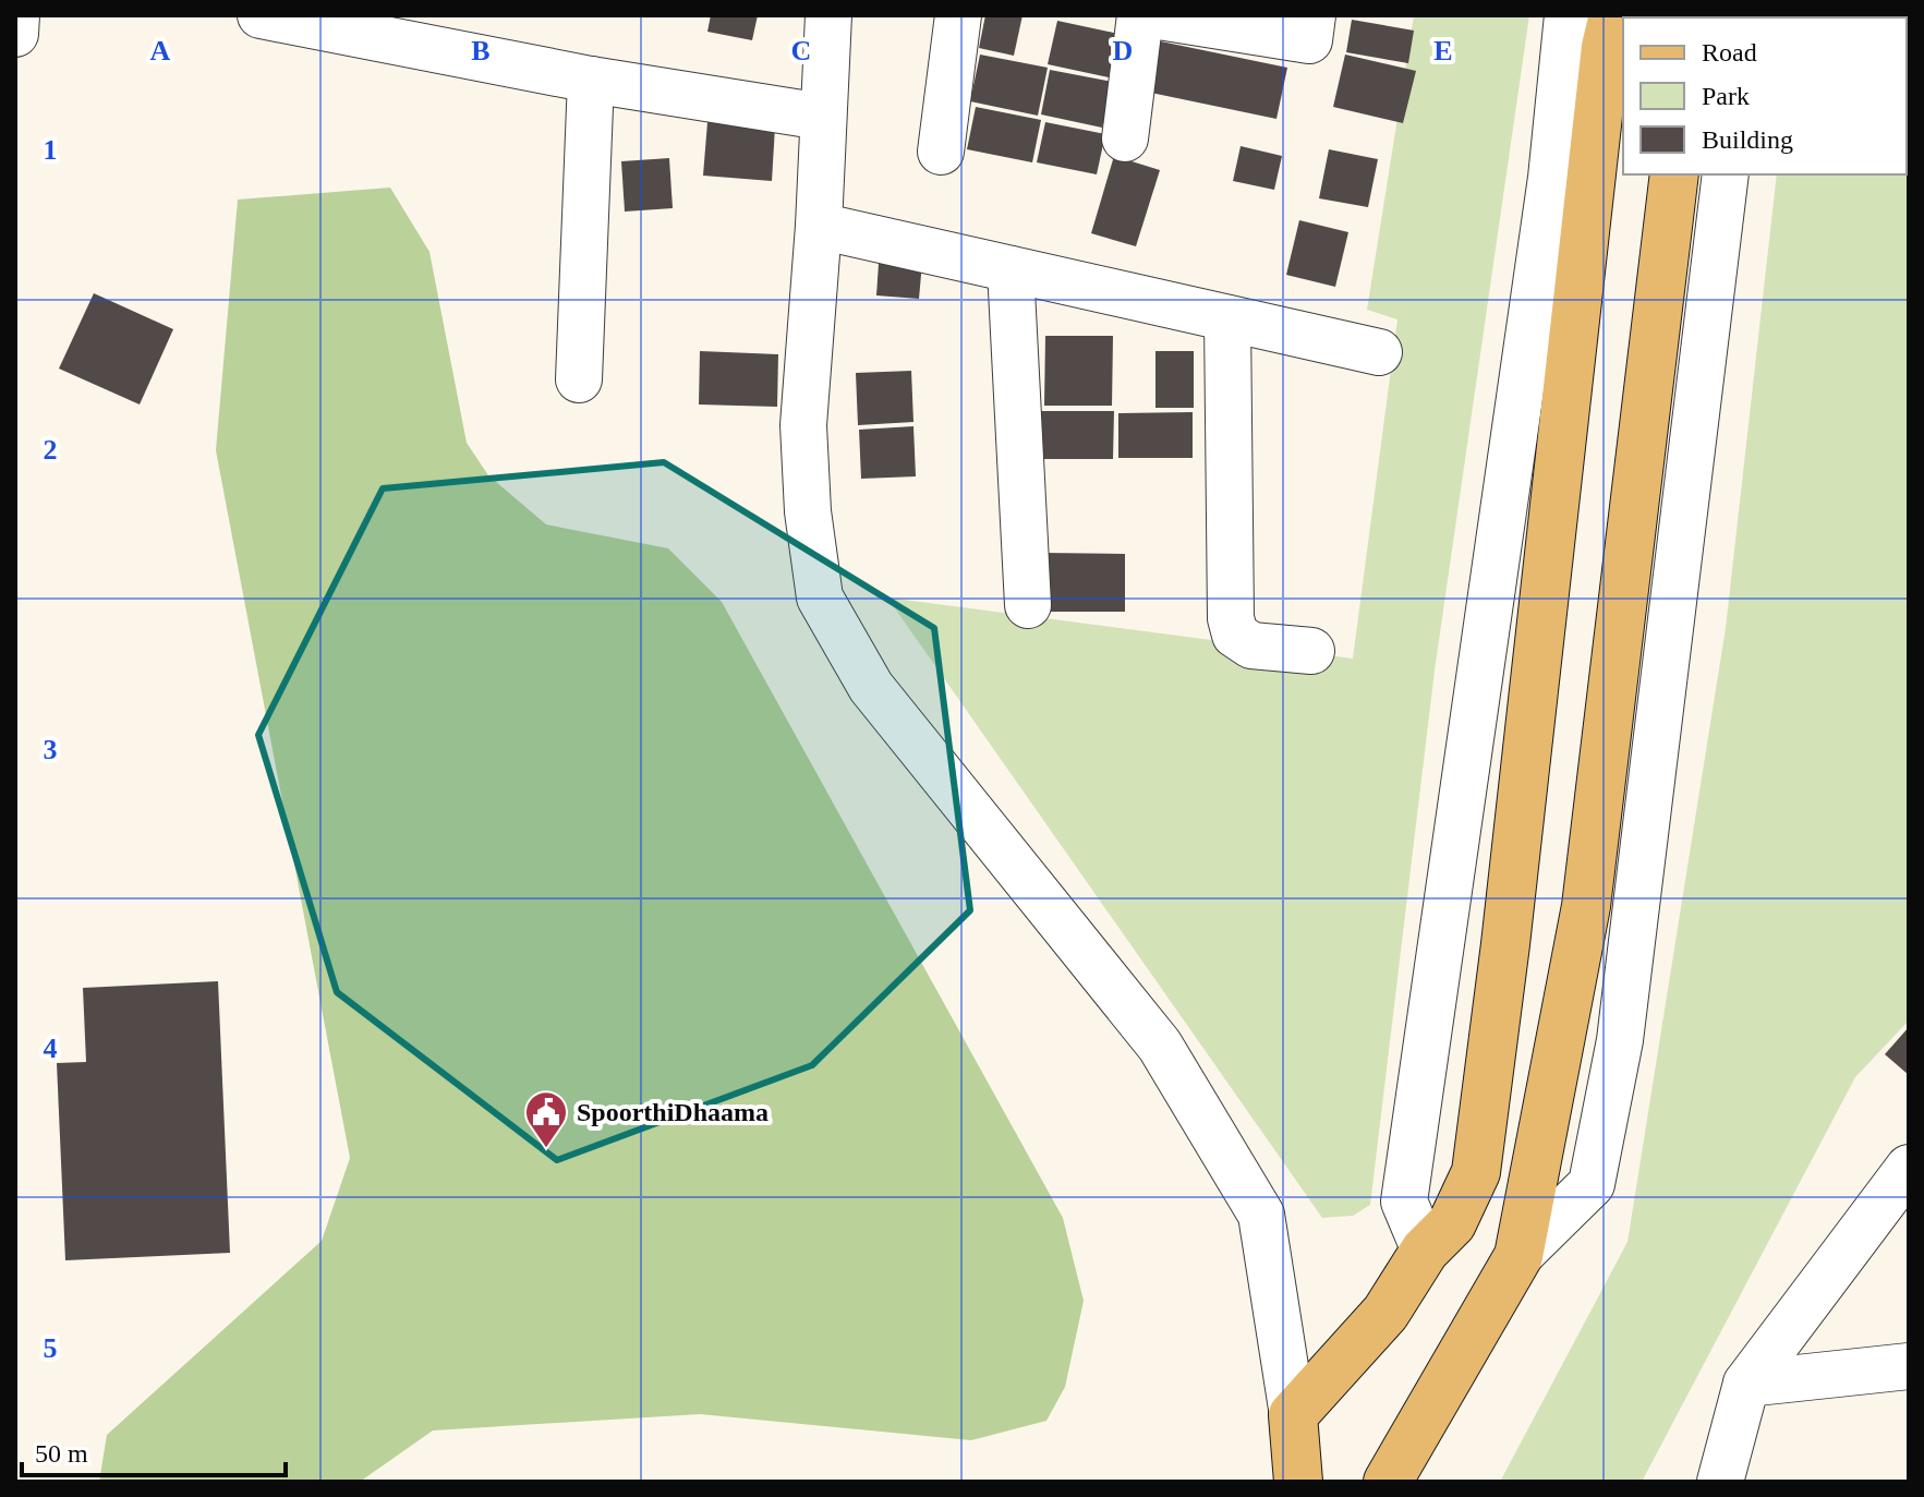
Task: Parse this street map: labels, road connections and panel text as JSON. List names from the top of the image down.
{
  "places": {
    "public building": ["SpoorthiDhaama"]
  },
  "legend": ["Road", "Park", "Building"],
  "scale_bar": "50 m",
  "grid": {
    "columns": [
      "A",
      "B",
      "C",
      "D",
      "E"
    ],
    "rows": [
      "1",
      "2",
      "3",
      "4",
      "5"
    ]
  }
}
